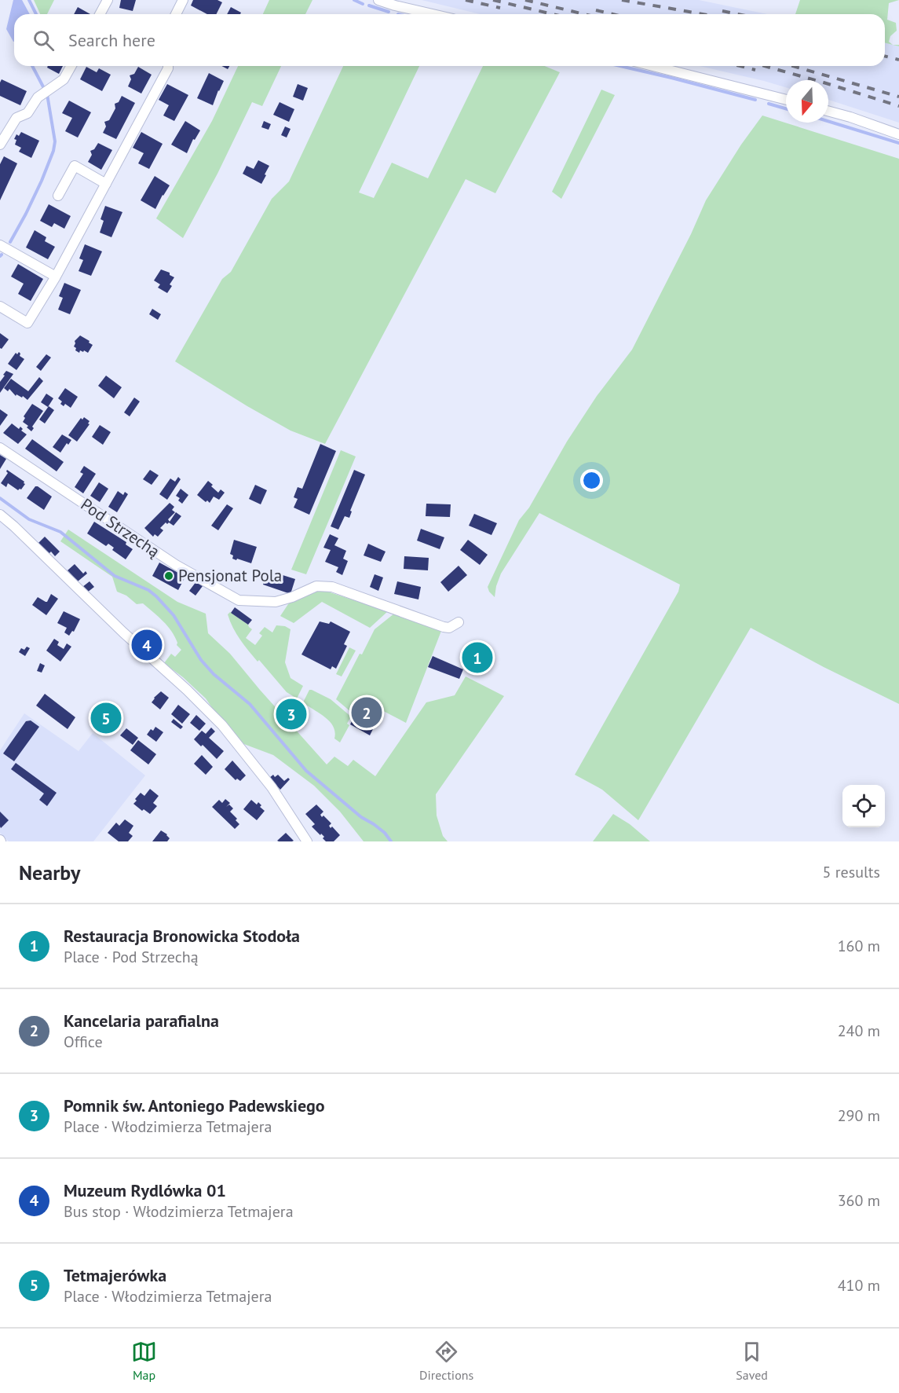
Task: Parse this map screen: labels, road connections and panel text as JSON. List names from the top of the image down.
{
  "streets": {
    "street": ["Pod Strzechą"]
  },
  "places": ["Pensjonat Pola"],
  "north": "bottom",
  "page": {
    "search": "Search here",
    "pins": [
      "4",
      "1",
      "2",
      "3",
      "5"
    ],
    "heading": ["Nearby", "5 results"],
    "list": [
      {
        "mark": "1",
        "name": "Restauracja Bronowicka Stodoła",
        "note": "Place · Pod Strzechą",
        "value": "160 m"
      },
      {
        "mark": "2",
        "name": "Kancelaria parafialna",
        "note": "Office",
        "value": "240 m"
      },
      {
        "mark": "3",
        "name": "Pomnik św. Antoniego Padewskiego",
        "note": "Place · Włodzimierza Tetmajera",
        "value": "290 m"
      },
      {
        "mark": "4",
        "name": "Muzeum Rydlówka 01",
        "note": "Bus stop · Włodzimierza Tetmajera",
        "value": "360 m"
      },
      {
        "mark": "5",
        "name": "Tetmajerówka",
        "note": "Place · Włodzimierza Tetmajera",
        "value": "410 m"
      }
    ],
    "nav": ["Map", "Directions", "Saved"]
  }
}
